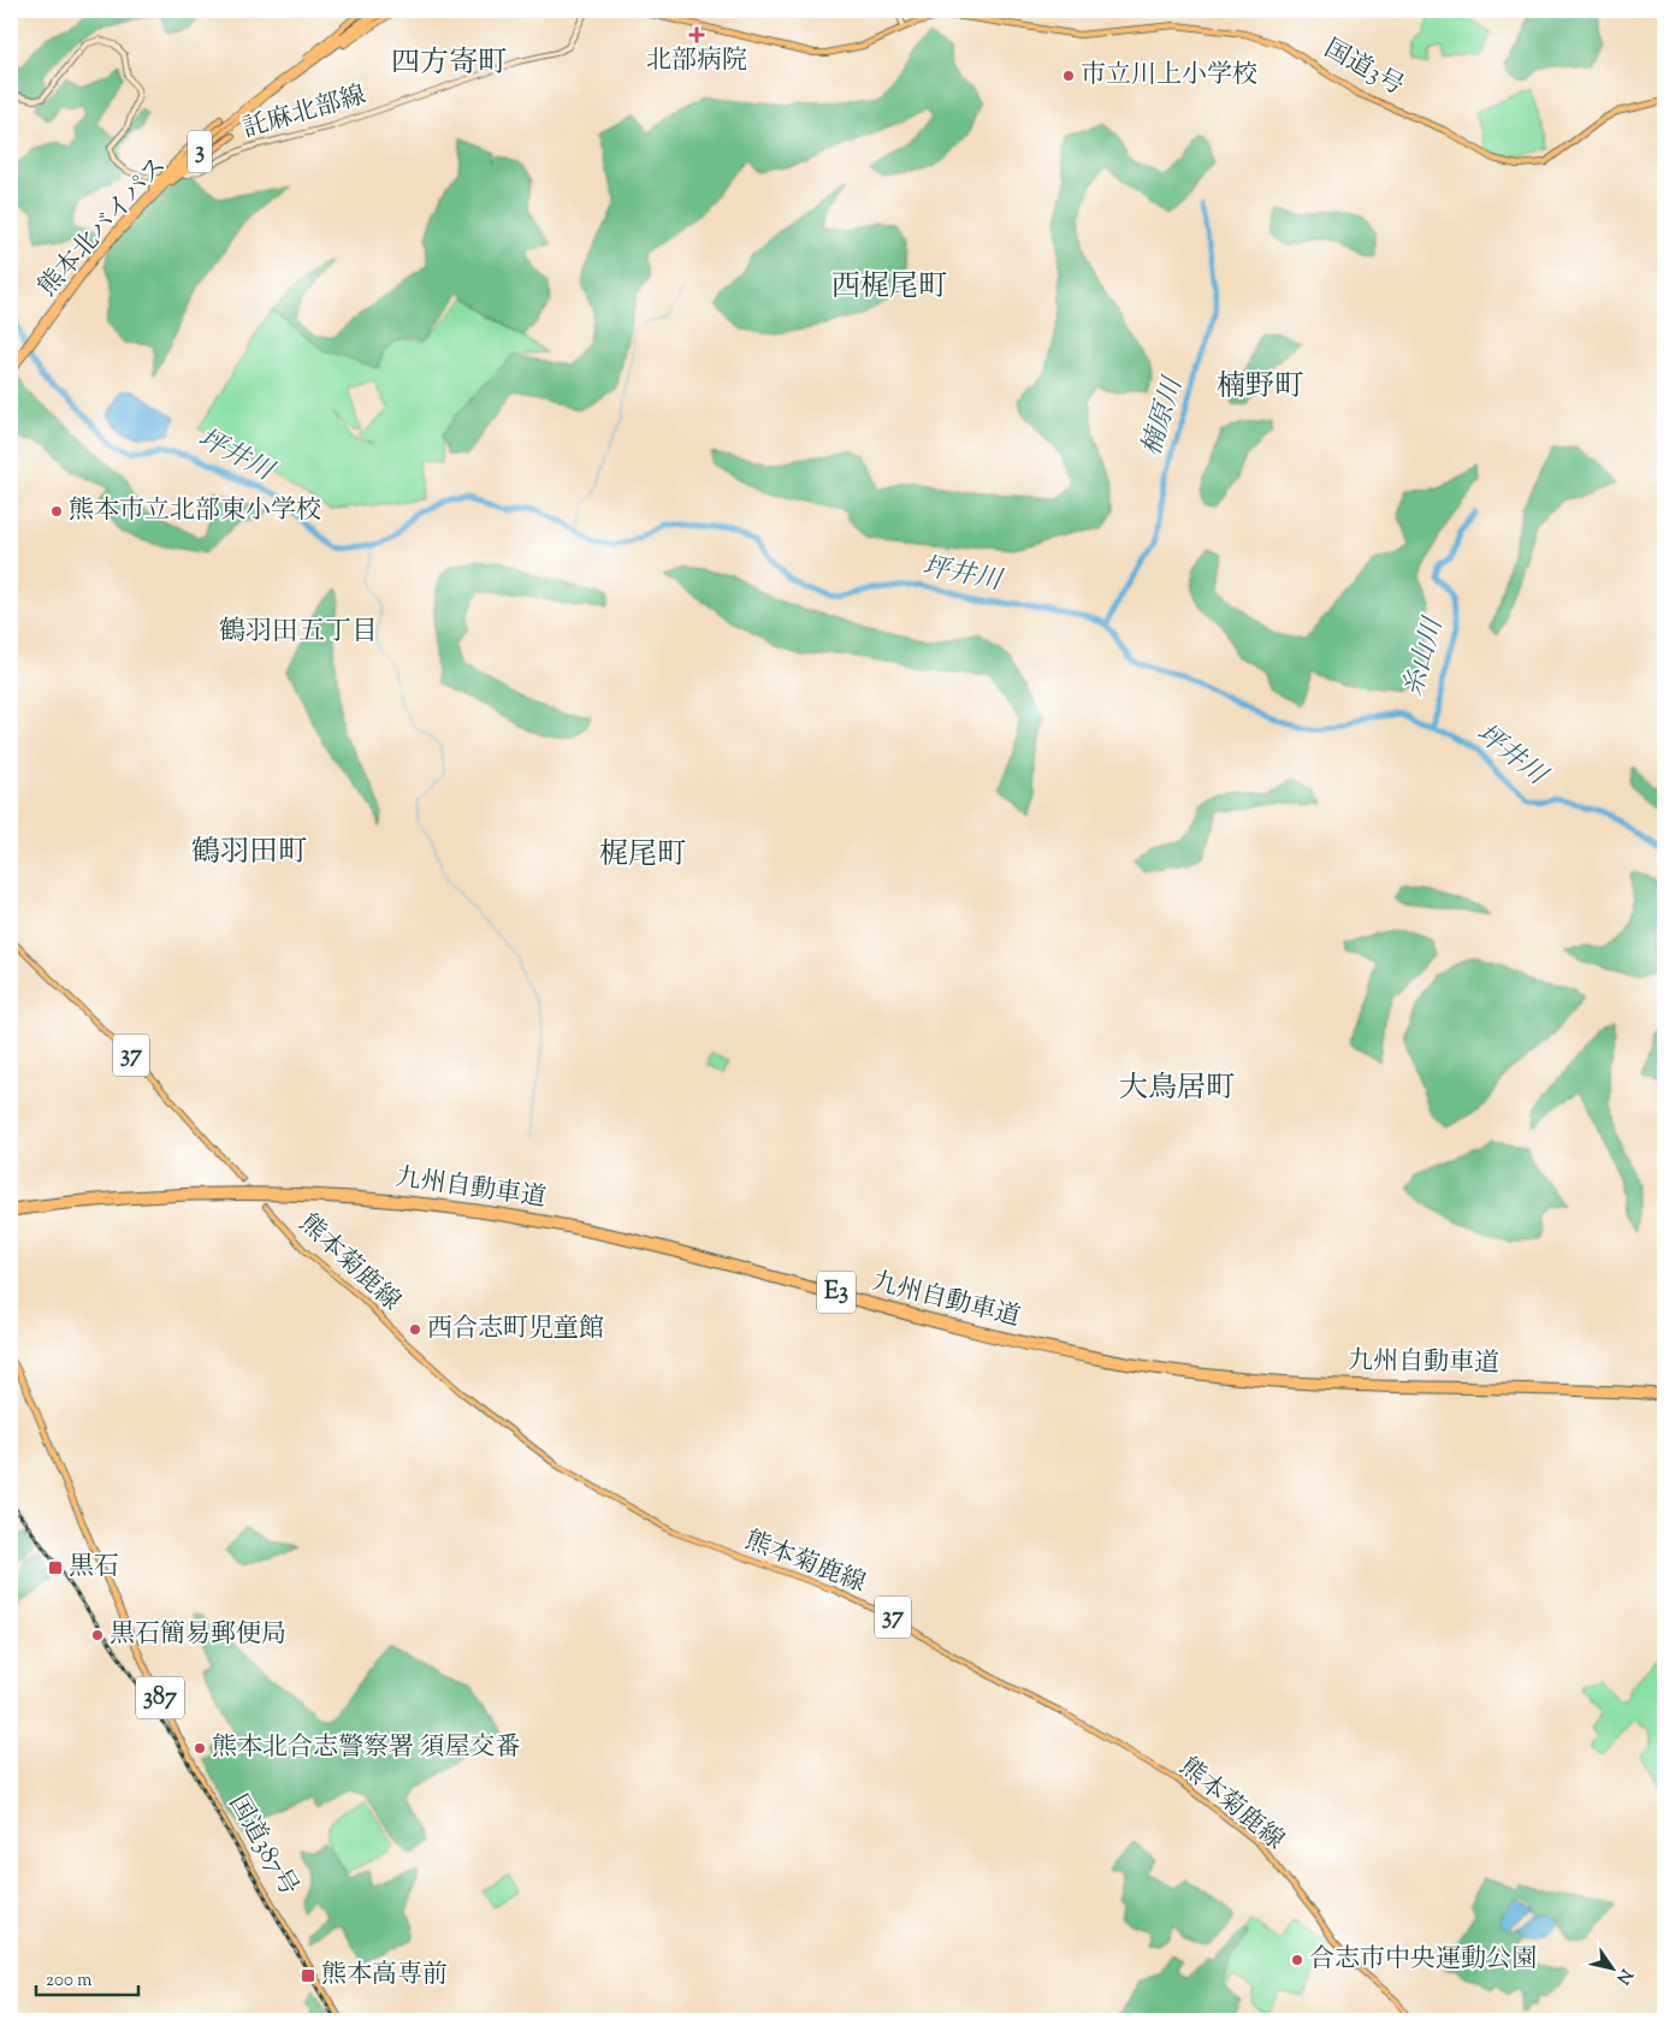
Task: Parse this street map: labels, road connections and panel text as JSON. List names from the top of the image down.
{
  "streets": {
    "highway": [
      "国道3号",
      "3",
      "熊本北バイパス",
      "九州自動車道",
      "E3",
      "387",
      "国道387号"
    ],
    "main road": ["託麻北部線", "37", "熊本菊鹿線"]
  },
  "crossings": [
    ["3", "熊本北バイパス"]
  ],
  "districts": [
    "四方寄町",
    "西梶尾町",
    "楠野町",
    "鶴羽田五丁目",
    "鶴羽田町",
    "梶尾町",
    "大鳥居町"
  ],
  "water": ["楠原川", "坪井川", "糸山川"],
  "places": {
    "health": ["北部病院"],
    "other": [
      "市立川上小学校",
      "熊本市立北部東小学校",
      "西合志町児童館",
      "黒石簡易郵便局",
      "熊本北合志警察署 須屋交番",
      "合志市中央運動公園"
    ],
    "transit": ["黒石", "熊本高専前"]
  },
  "scale_bar": "200 m",
  "north": "bottom right"
}
